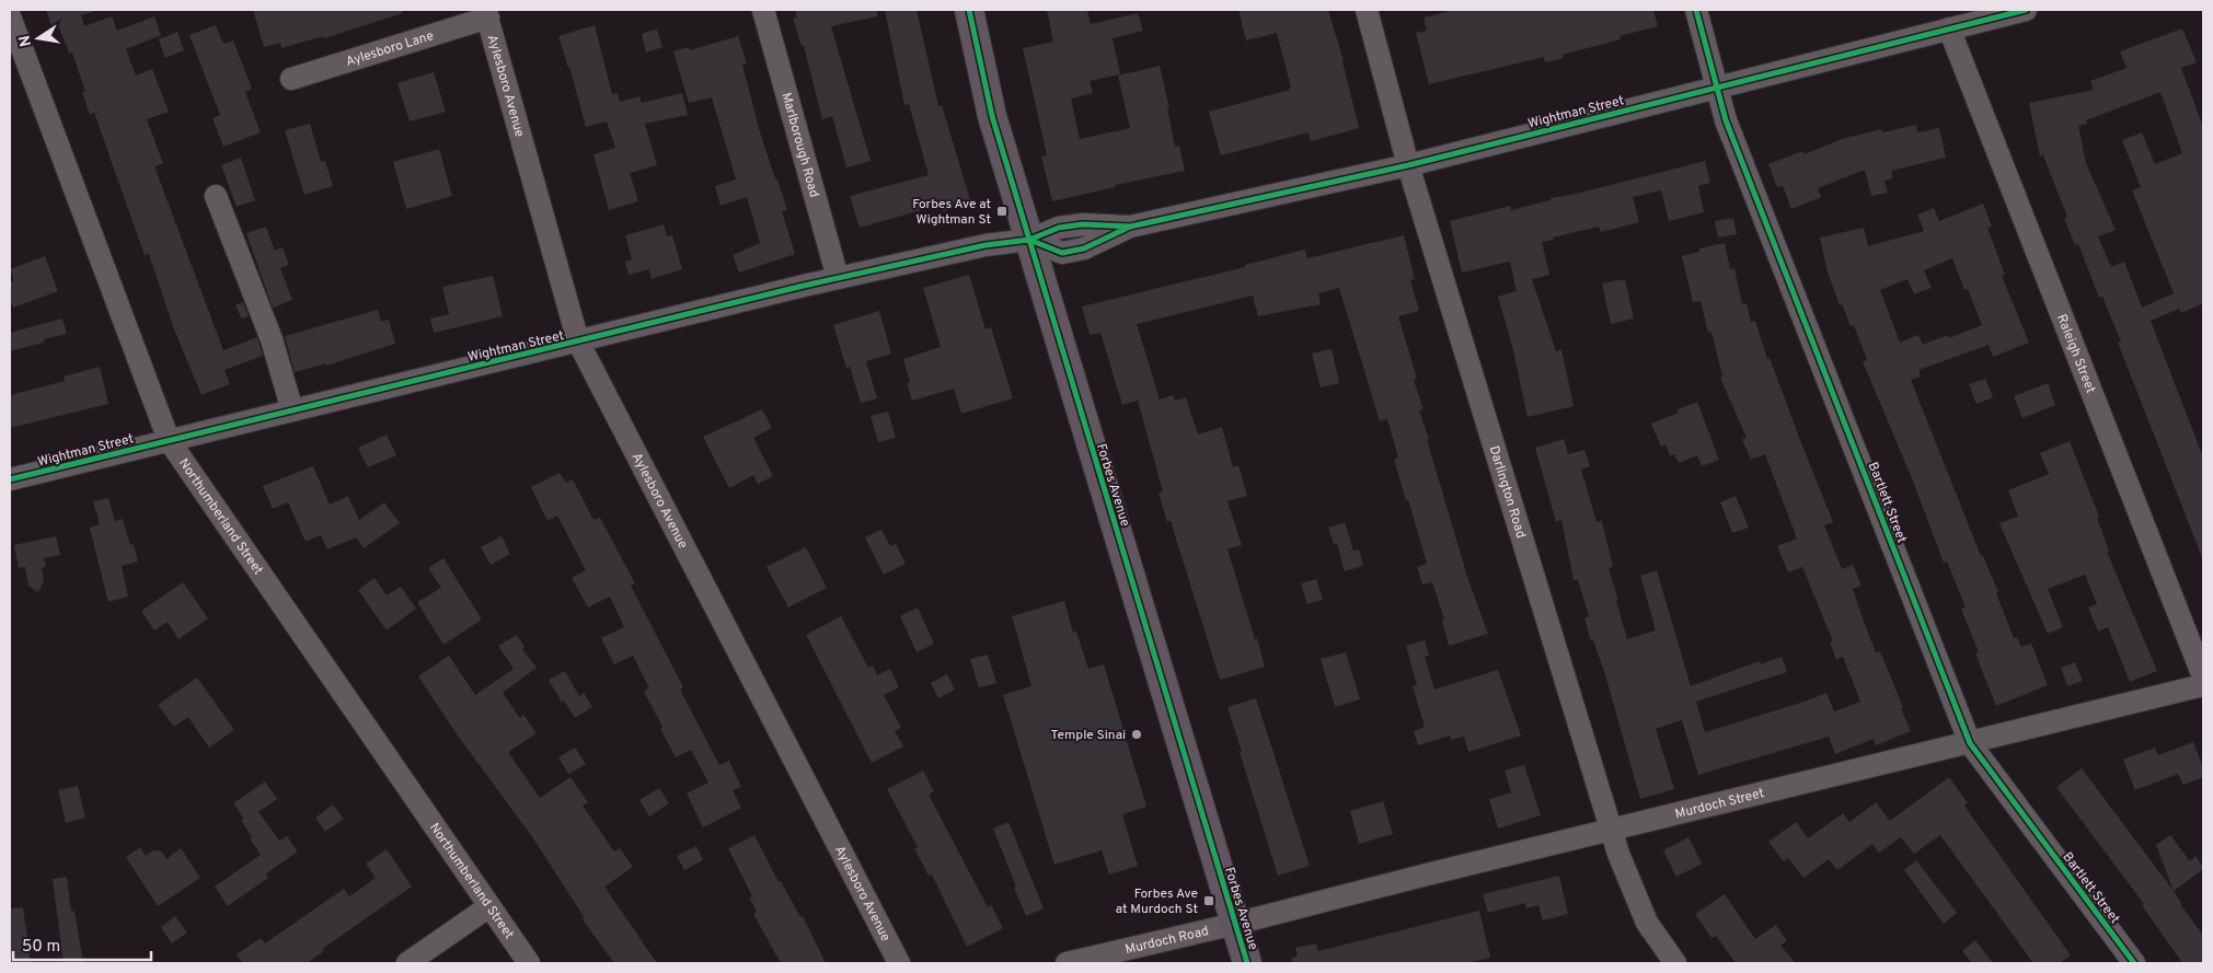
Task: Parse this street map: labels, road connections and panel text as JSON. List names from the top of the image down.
{
  "streets": {
    "main road": ["Forbes Avenue"],
    "street": [
      "Aylesboro Lane",
      "Aylesboro Avenue",
      "Wightman Street",
      "Marlborough Road",
      "Raleigh Street",
      "Darlington Road",
      "Bartlett Street",
      "Northumberland Street",
      "Murdoch Street",
      "Murdoch Road"
    ]
  },
  "crossings": [
    ["Aylesboro Lane", "Aylesboro Avenue"],
    ["Aylesboro Avenue", "Wightman Street"],
    ["Wightman Street", "Marlborough Road"],
    ["Wightman Street", "Raleigh Street"],
    ["Wightman Street", "Forbes Avenue"],
    ["Wightman Street", "Darlington Road"],
    ["Wightman Street", "Bartlett Street"],
    ["Wightman Street", "Northumberland Street"],
    ["Forbes Avenue", "Murdoch Street"],
    ["Forbes Avenue", "Murdoch Road"],
    ["Darlington Road", "Murdoch Street"],
    ["Bartlett Street", "Murdoch Street"],
    ["Murdoch Street", "Murdoch Road"]
  ],
  "places": {
    "transit": ["Forbes Ave at Wightman St", "Forbes Ave at Murdoch St"],
    "other": ["Temple Sinai"]
  },
  "scale_bar": "50 m",
  "north": "left"
}
